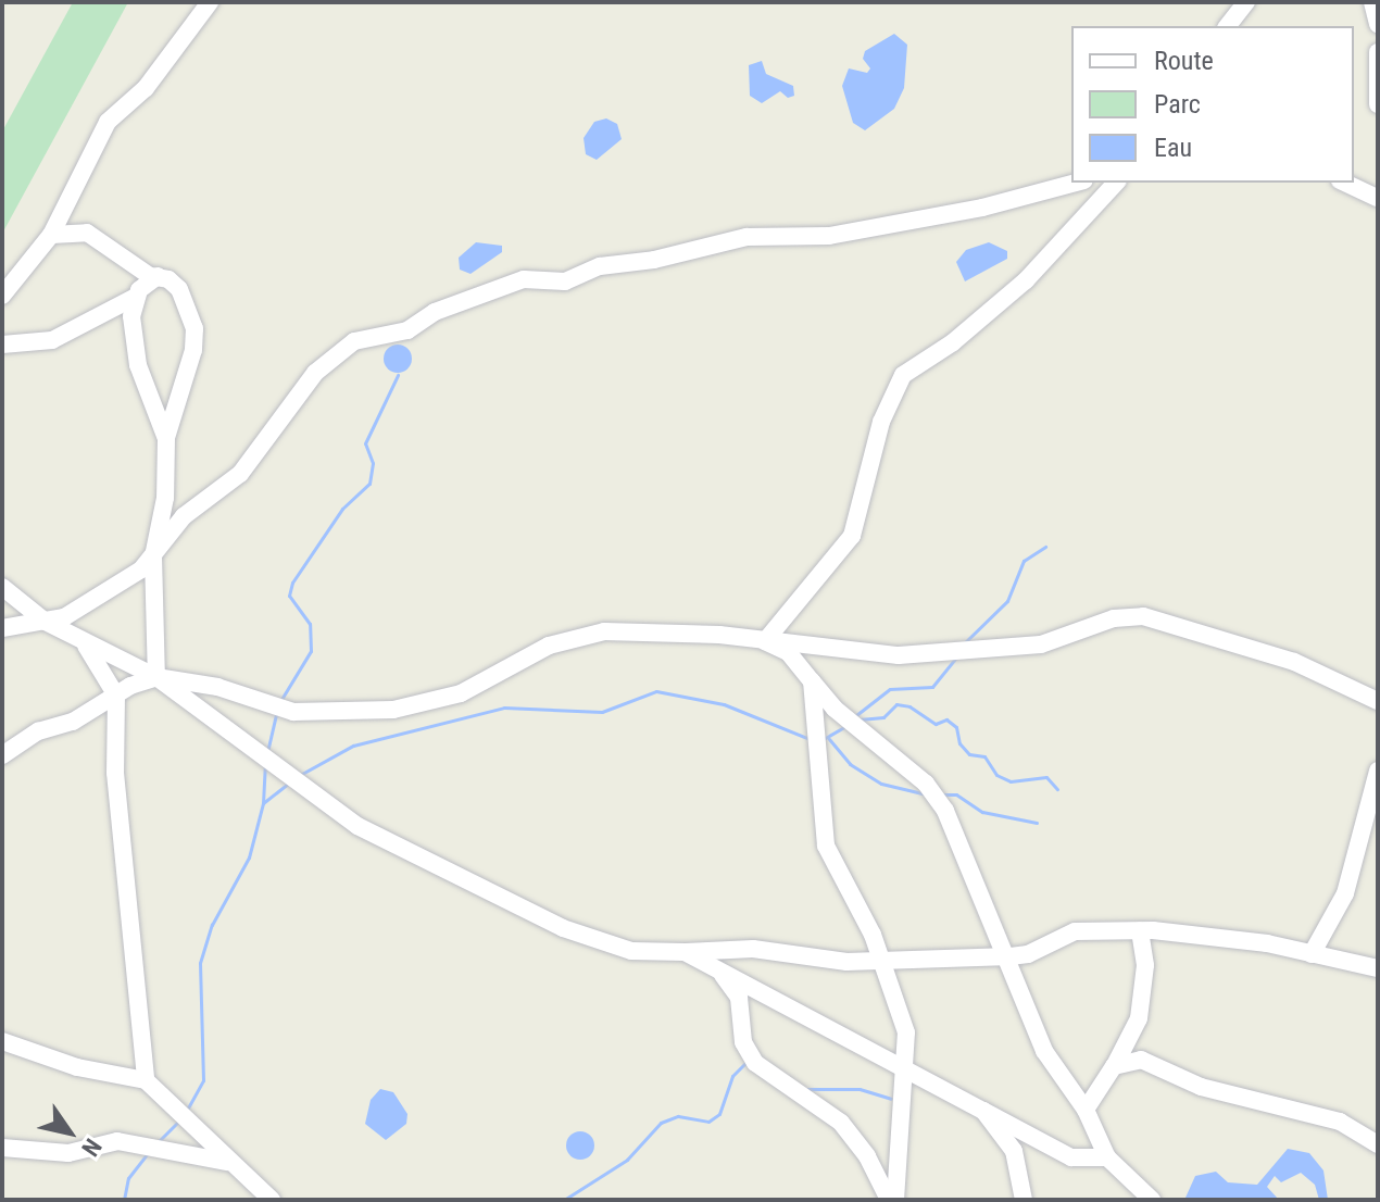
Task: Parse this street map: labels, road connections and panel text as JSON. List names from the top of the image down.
{
  "legend": ["Route", "Parc", "Eau"],
  "north": "bottom right"
}
